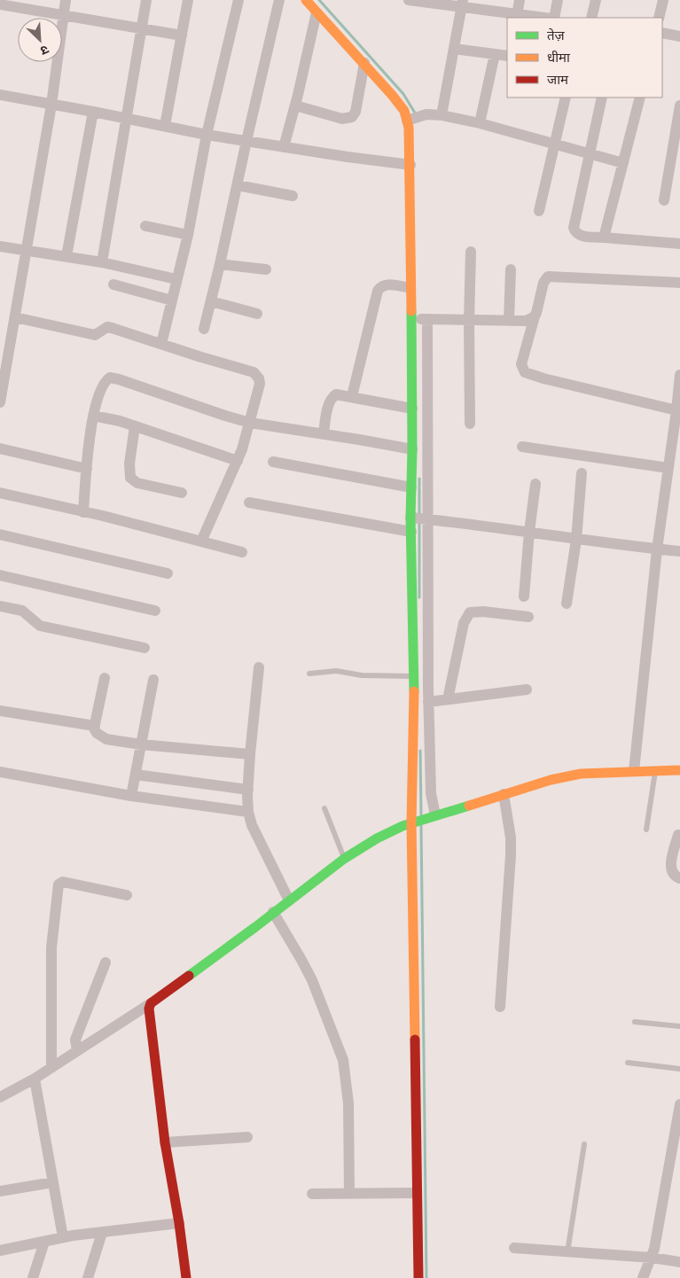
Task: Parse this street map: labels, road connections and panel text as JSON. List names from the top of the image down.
{
  "legend": ["तेज़", "धीमा", "जाम"],
  "north": "bottom right"
}
